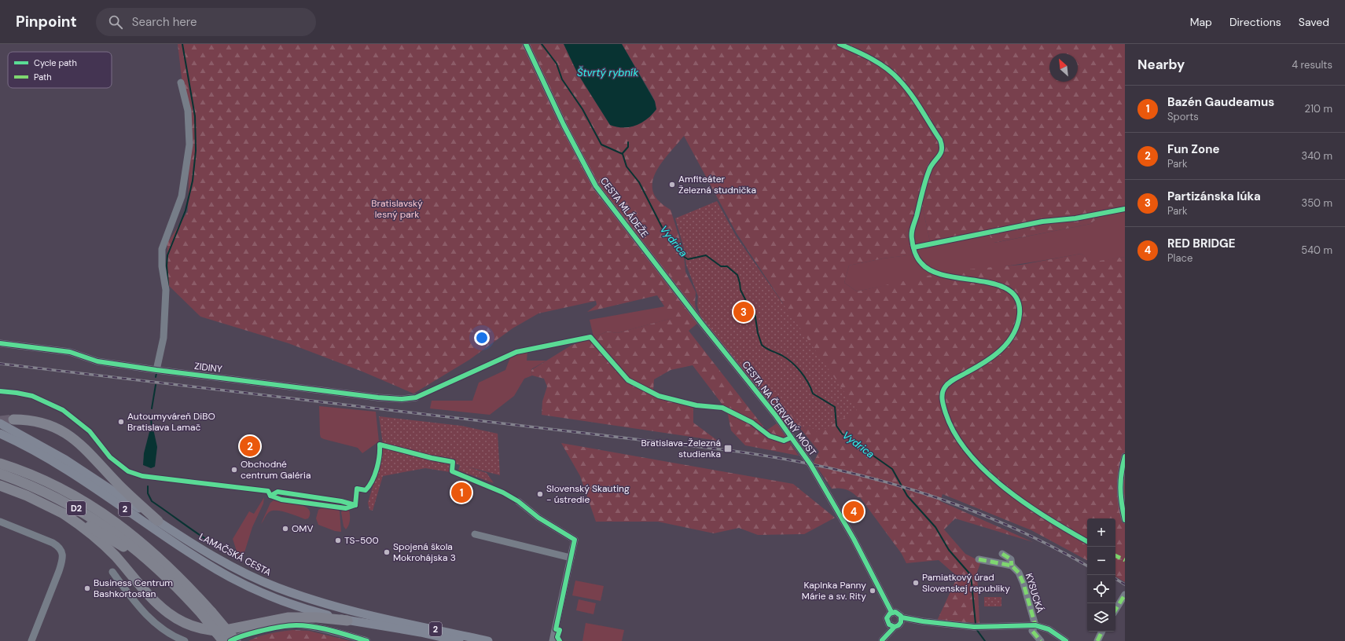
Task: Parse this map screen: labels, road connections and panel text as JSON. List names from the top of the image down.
{
  "streets": {
    "highway": ["D2"],
    "main road": ["2", "LAMAČSKÁ CESTA"],
    "street": [
      "CESTA MLÁDEŽE",
      "ZIDINY",
      "CESTA NA ČERVENÝ MOST",
      "KYSUCKÁ"
    ]
  },
  "crossings": [
    ["CESTA MLÁDEŽE", "CESTA NA ČERVENÝ MOST"]
  ],
  "water": ["Štvrtý rybník", "Vydrica"],
  "parks": ["Bratislavský lesný park"],
  "places": {
    "other": [
      "Amfiteáter Železná studnička",
      "Autoumyváreň DiBO Bratislava Lamač",
      "Obchodné centrum Galéria",
      "Slovenský Skauting - ústredie",
      "OMV",
      "TS-500",
      "Spojená škola Mokrohájska 3",
      "Pamiatkový úrad Slovenskej republiky",
      "Business Centrum Bashkortostan",
      "Kaplnka Panny Márie a sv. Rity"
    ],
    "transit": ["Bratislava-Železná studienka"]
  },
  "legend": ["Cycle path", "Path"],
  "north": "top left",
  "page": {
    "header": "Pinpoint",
    "search": "Search here",
    "nav": ["Map", "Directions", "Saved"],
    "heading": ["Nearby", "4 results"],
    "list": [
      {
        "mark": "1",
        "name": "Bazén Gaudeamus",
        "note": "Sports",
        "value": "210 m"
      },
      {
        "mark": "2",
        "name": "Fun Zone",
        "note": "Park",
        "value": "340 m"
      },
      {
        "mark": "3",
        "name": "Partizánska lúka",
        "note": "Park",
        "value": "350 m"
      },
      {
        "mark": "4",
        "name": "RED BRIDGE",
        "note": "Place",
        "value": "540 m"
      }
    ],
    "pins": [
      "3",
      "2",
      "1",
      "4"
    ],
    "map_buttons": ["+", "−"]
  }
}
